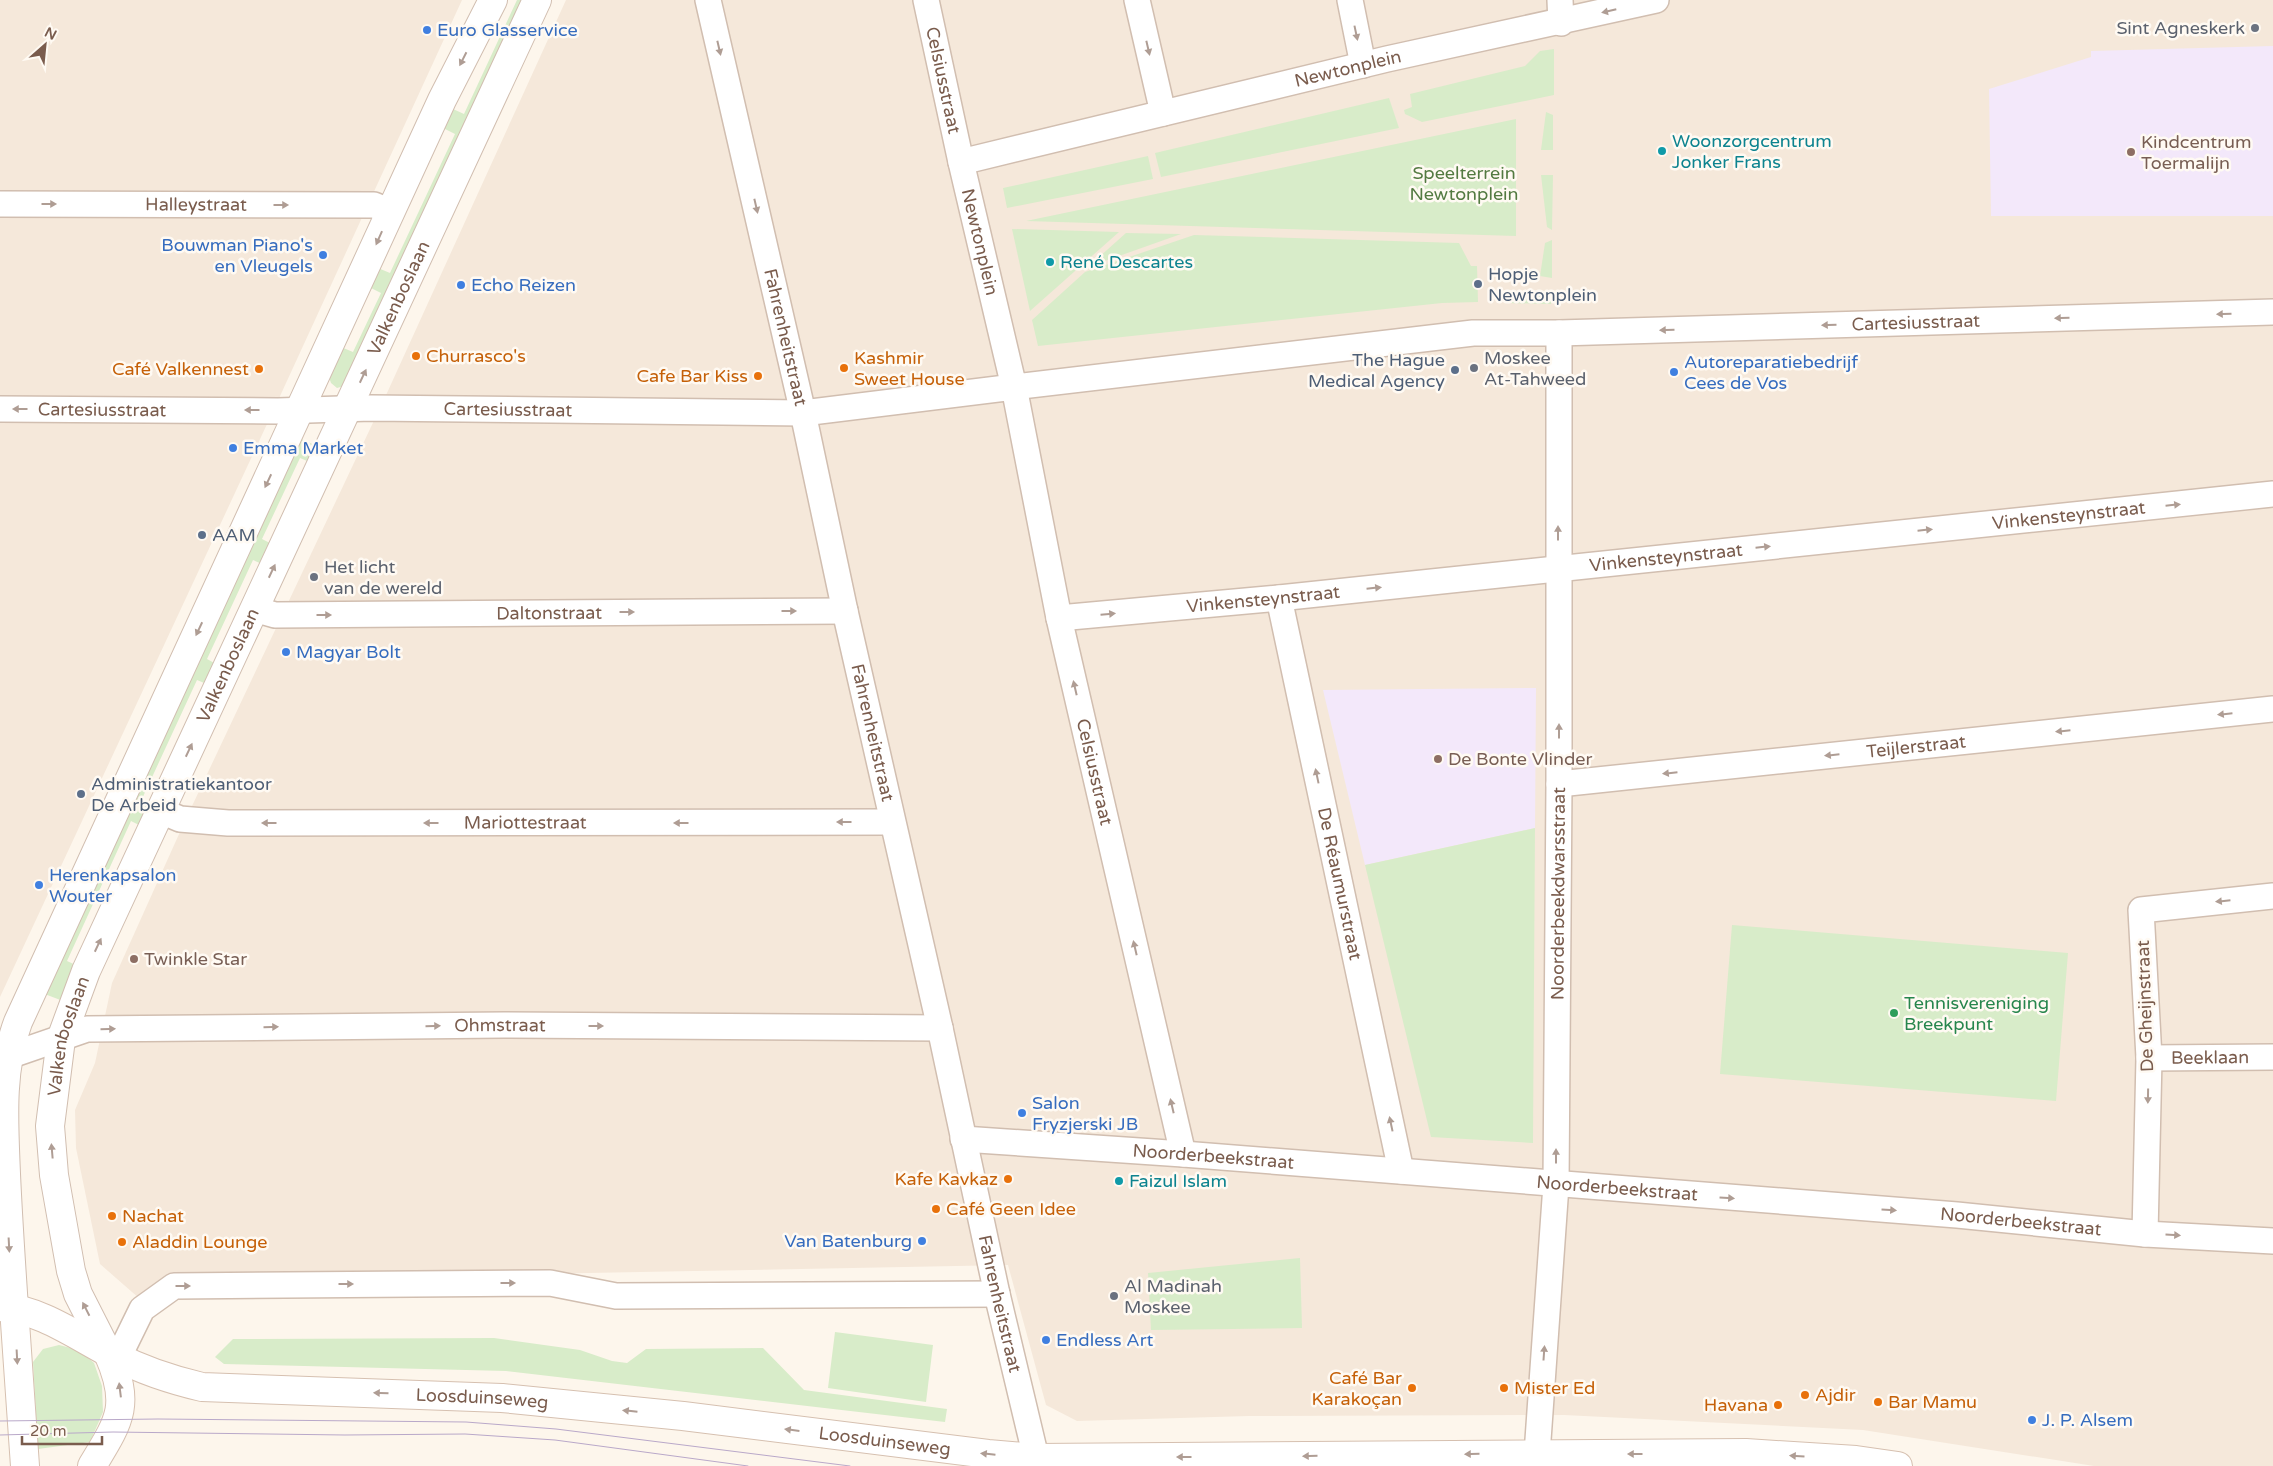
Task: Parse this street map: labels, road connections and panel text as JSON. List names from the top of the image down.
{
  "streets": {
    "street": [
      "Newtonplein",
      "Celsiusstraat",
      "Halleystraat",
      "Valkenboslaan",
      "Cartesiusstraat",
      "Fahrenheitstraat",
      "Vinkensteynstraat",
      "Daltonstraat",
      "Teijlerstraat",
      "Mariottestraat",
      "De Réaumurstraat",
      "Noorderbeekdwarsstraat",
      "De Gheijnstraat",
      "Ohmstraat",
      "Beeklaan",
      "Noorderbeekstraat",
      "Loosduinseweg"
    ]
  },
  "crossings": [
    ["Newtonplein", "Celsiusstraat"],
    ["Newtonplein", "Cartesiusstraat"],
    ["Celsiusstraat", "Cartesiusstraat"],
    ["Celsiusstraat", "Vinkensteynstraat"],
    ["Celsiusstraat", "Noorderbeekstraat"],
    ["Valkenboslaan", "Cartesiusstraat"],
    ["Valkenboslaan", "Daltonstraat"],
    ["Valkenboslaan", "Mariottestraat"],
    ["Valkenboslaan", "Ohmstraat"],
    ["Valkenboslaan", "Loosduinseweg"],
    ["Cartesiusstraat", "Fahrenheitstraat"],
    ["Cartesiusstraat", "Noorderbeekdwarsstraat"],
    ["Fahrenheitstraat", "Daltonstraat"],
    ["Fahrenheitstraat", "Mariottestraat"],
    ["Fahrenheitstraat", "Ohmstraat"],
    ["Fahrenheitstraat", "Noorderbeekstraat"],
    ["Fahrenheitstraat", "Loosduinseweg"],
    ["Vinkensteynstraat", "De Réaumurstraat"],
    ["Vinkensteynstraat", "Noorderbeekdwarsstraat"],
    ["Teijlerstraat", "Noorderbeekdwarsstraat"],
    ["De Réaumurstraat", "Noorderbeekstraat"],
    ["Noorderbeekdwarsstraat", "Noorderbeekstraat"],
    ["Noorderbeekdwarsstraat", "Loosduinseweg"],
    ["De Gheijnstraat", "Beeklaan"],
    ["De Gheijnstraat", "Noorderbeekstraat"]
  ],
  "one_way": [
    "Celsiusstraat",
    "Halleystraat",
    "Cartesiusstraat",
    "Vinkensteynstraat",
    "Daltonstraat",
    "Teijlerstraat",
    "Mariottestraat",
    "De Réaumurstraat",
    "Noorderbeekdwarsstraat",
    "Ohmstraat",
    "Noorderbeekstraat"
  ],
  "parks": ["Speelterrein Newtonplein"],
  "places": [
    "Sint Agneskerk",
    "Euro Glasservice",
    "Woonzorgcentrum Jonker Frans",
    "Kindcentrum Toermalijn",
    "Bouwman Piano's en Vleugels",
    "René Descartes",
    "Hopje Newtonplein",
    "Echo Reizen",
    "Churrasco's",
    "Kashmir Sweet House",
    "Moskee At-Tahweed",
    "Café Valkennest",
    "The Hague Medical Agency",
    "Autoreparatiebedrijf Cees de Vos",
    "Cafe Bar Kiss",
    "Emma Market",
    "AAM",
    "Het licht van de wereld",
    "Magyar Bolt",
    "De Bonte Vlinder",
    "Administratiekantoor De Arbeid",
    "Herenkapsalon Wouter",
    "Twinkle Star",
    "Tennisvereniging Breekpunt",
    "Salon Fryzjerski JB",
    "Kafe Kavkaz",
    "Faizul Islam",
    "Café Geen Idee",
    "Nachat",
    "Van Batenburg",
    "Aladdin Lounge",
    "Al Madinah Moskee",
    "Endless Art",
    "Café Bar Karakoçan",
    "Mister Ed",
    "Ajdir",
    "Bar Mamu",
    "Havana",
    "J. P. Alsem"
  ],
  "scale_bar": "20 m",
  "north": "top right"
}
